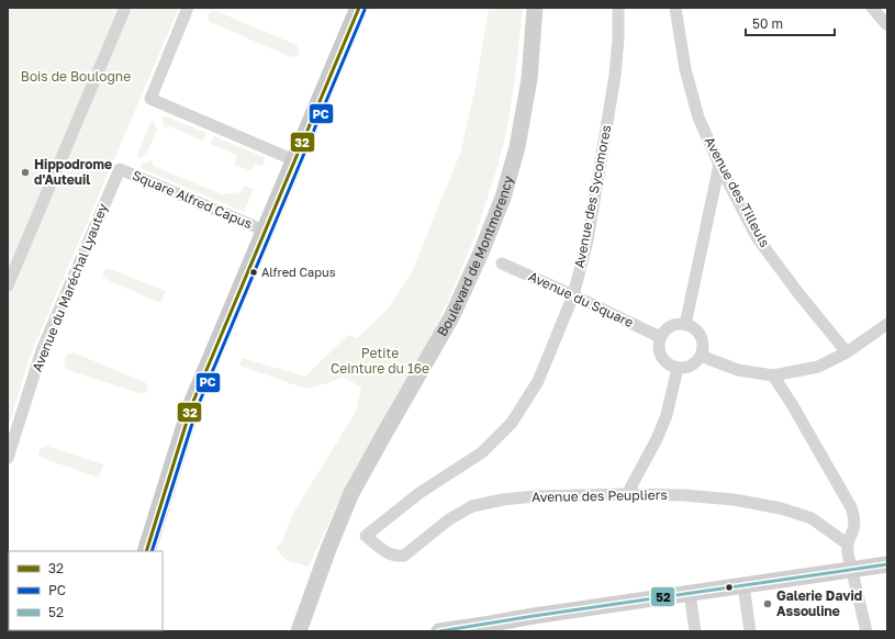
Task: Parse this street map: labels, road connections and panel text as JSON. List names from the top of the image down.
{
  "streets": {
    "street": [
      "Avenue des Tilleuls",
      "Avenue des Sycomores",
      "Square Alfred Capus",
      "Boulevard de Montmorency",
      "Avenue du Maréchal Lyautey",
      "Avenue du Square",
      "Avenue des Peupliers"
    ]
  },
  "crossings": [
    ["Avenue des Sycomores", "Avenue du Square"],
    ["Avenue des Sycomores", "Avenue des Peupliers"],
    ["Square Alfred Capus", "Avenue du Maréchal Lyautey"]
  ],
  "parks": ["Bois de Boulogne", "Petite Ceinture du 16e"],
  "places": ["Hippodrome d'Auteuil", "Alfred Capus", "Galerie David Assouline"],
  "lines": ["transit line 32", "transit line PC", "transit line 52"],
  "legend": ["32", "PC", "52"],
  "scale_bar": "50 m"
}
